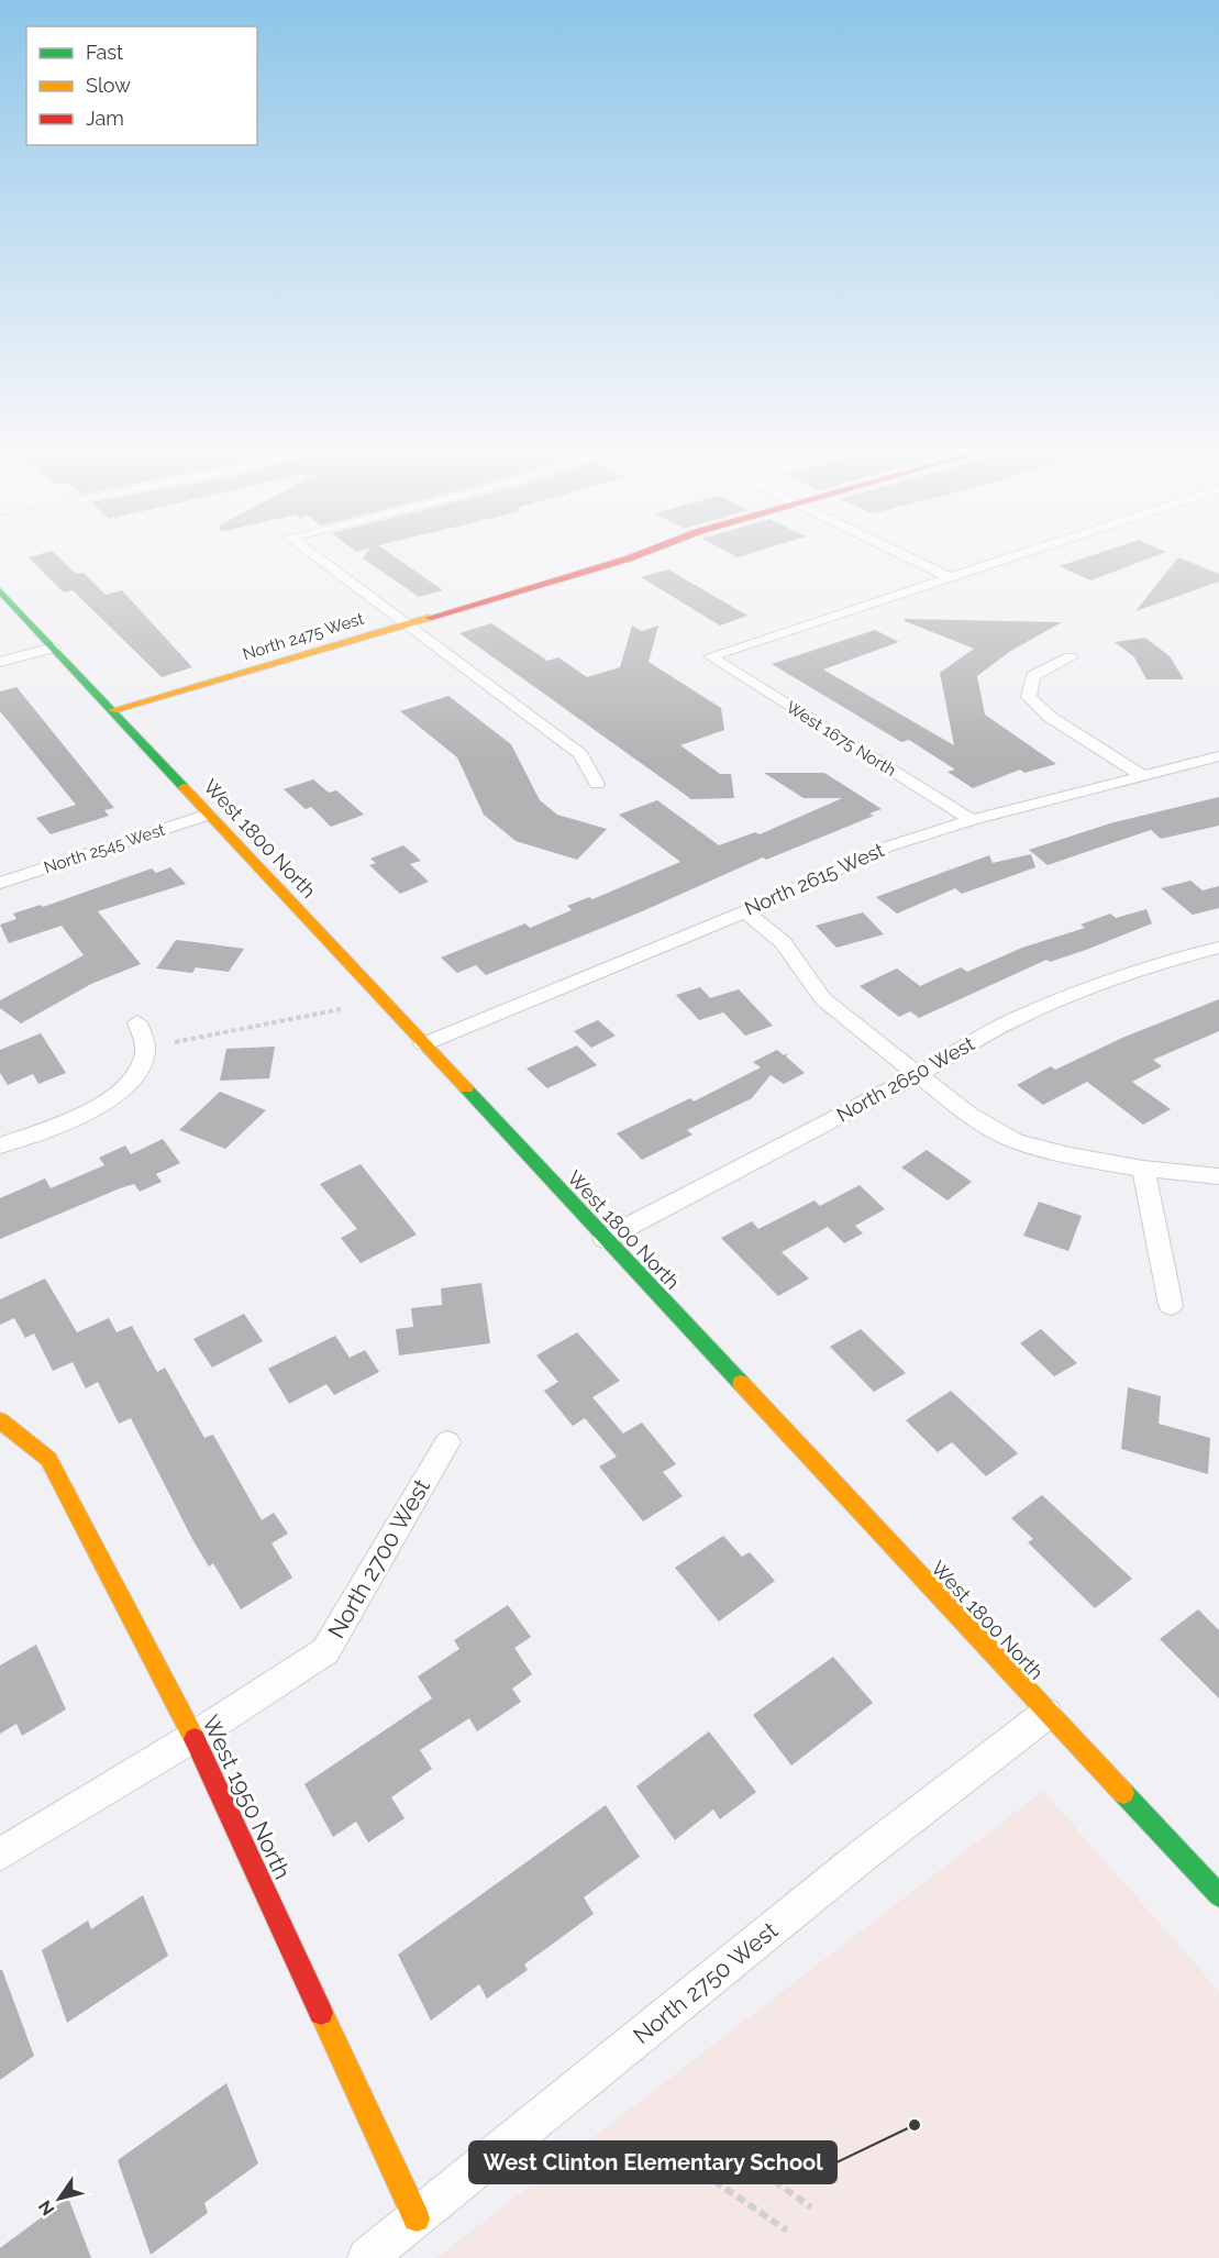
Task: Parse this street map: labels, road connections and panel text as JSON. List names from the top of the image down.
{
  "streets": {
    "street": [
      "North 2475 West",
      "West 1675 North",
      "West 1800 North",
      "North 2545 West",
      "North 2615 West",
      "North 2650 West",
      "North 2700 West",
      "West 1950 North",
      "North 2750 West"
    ]
  },
  "crossings": [
    ["North 2475 West", "West 1800 North"],
    ["West 1675 North", "North 2615 West"],
    ["West 1800 North", "North 2545 West"],
    ["West 1800 North", "North 2615 West"],
    ["West 1800 North", "North 2650 West"],
    ["West 1800 North", "North 2750 West"],
    ["North 2700 West", "West 1950 North"],
    ["West 1950 North", "North 2750 West"]
  ],
  "places": ["West Clinton Elementary School"],
  "legend": ["Fast", "Slow", "Jam"],
  "north": "bottom left"
}
